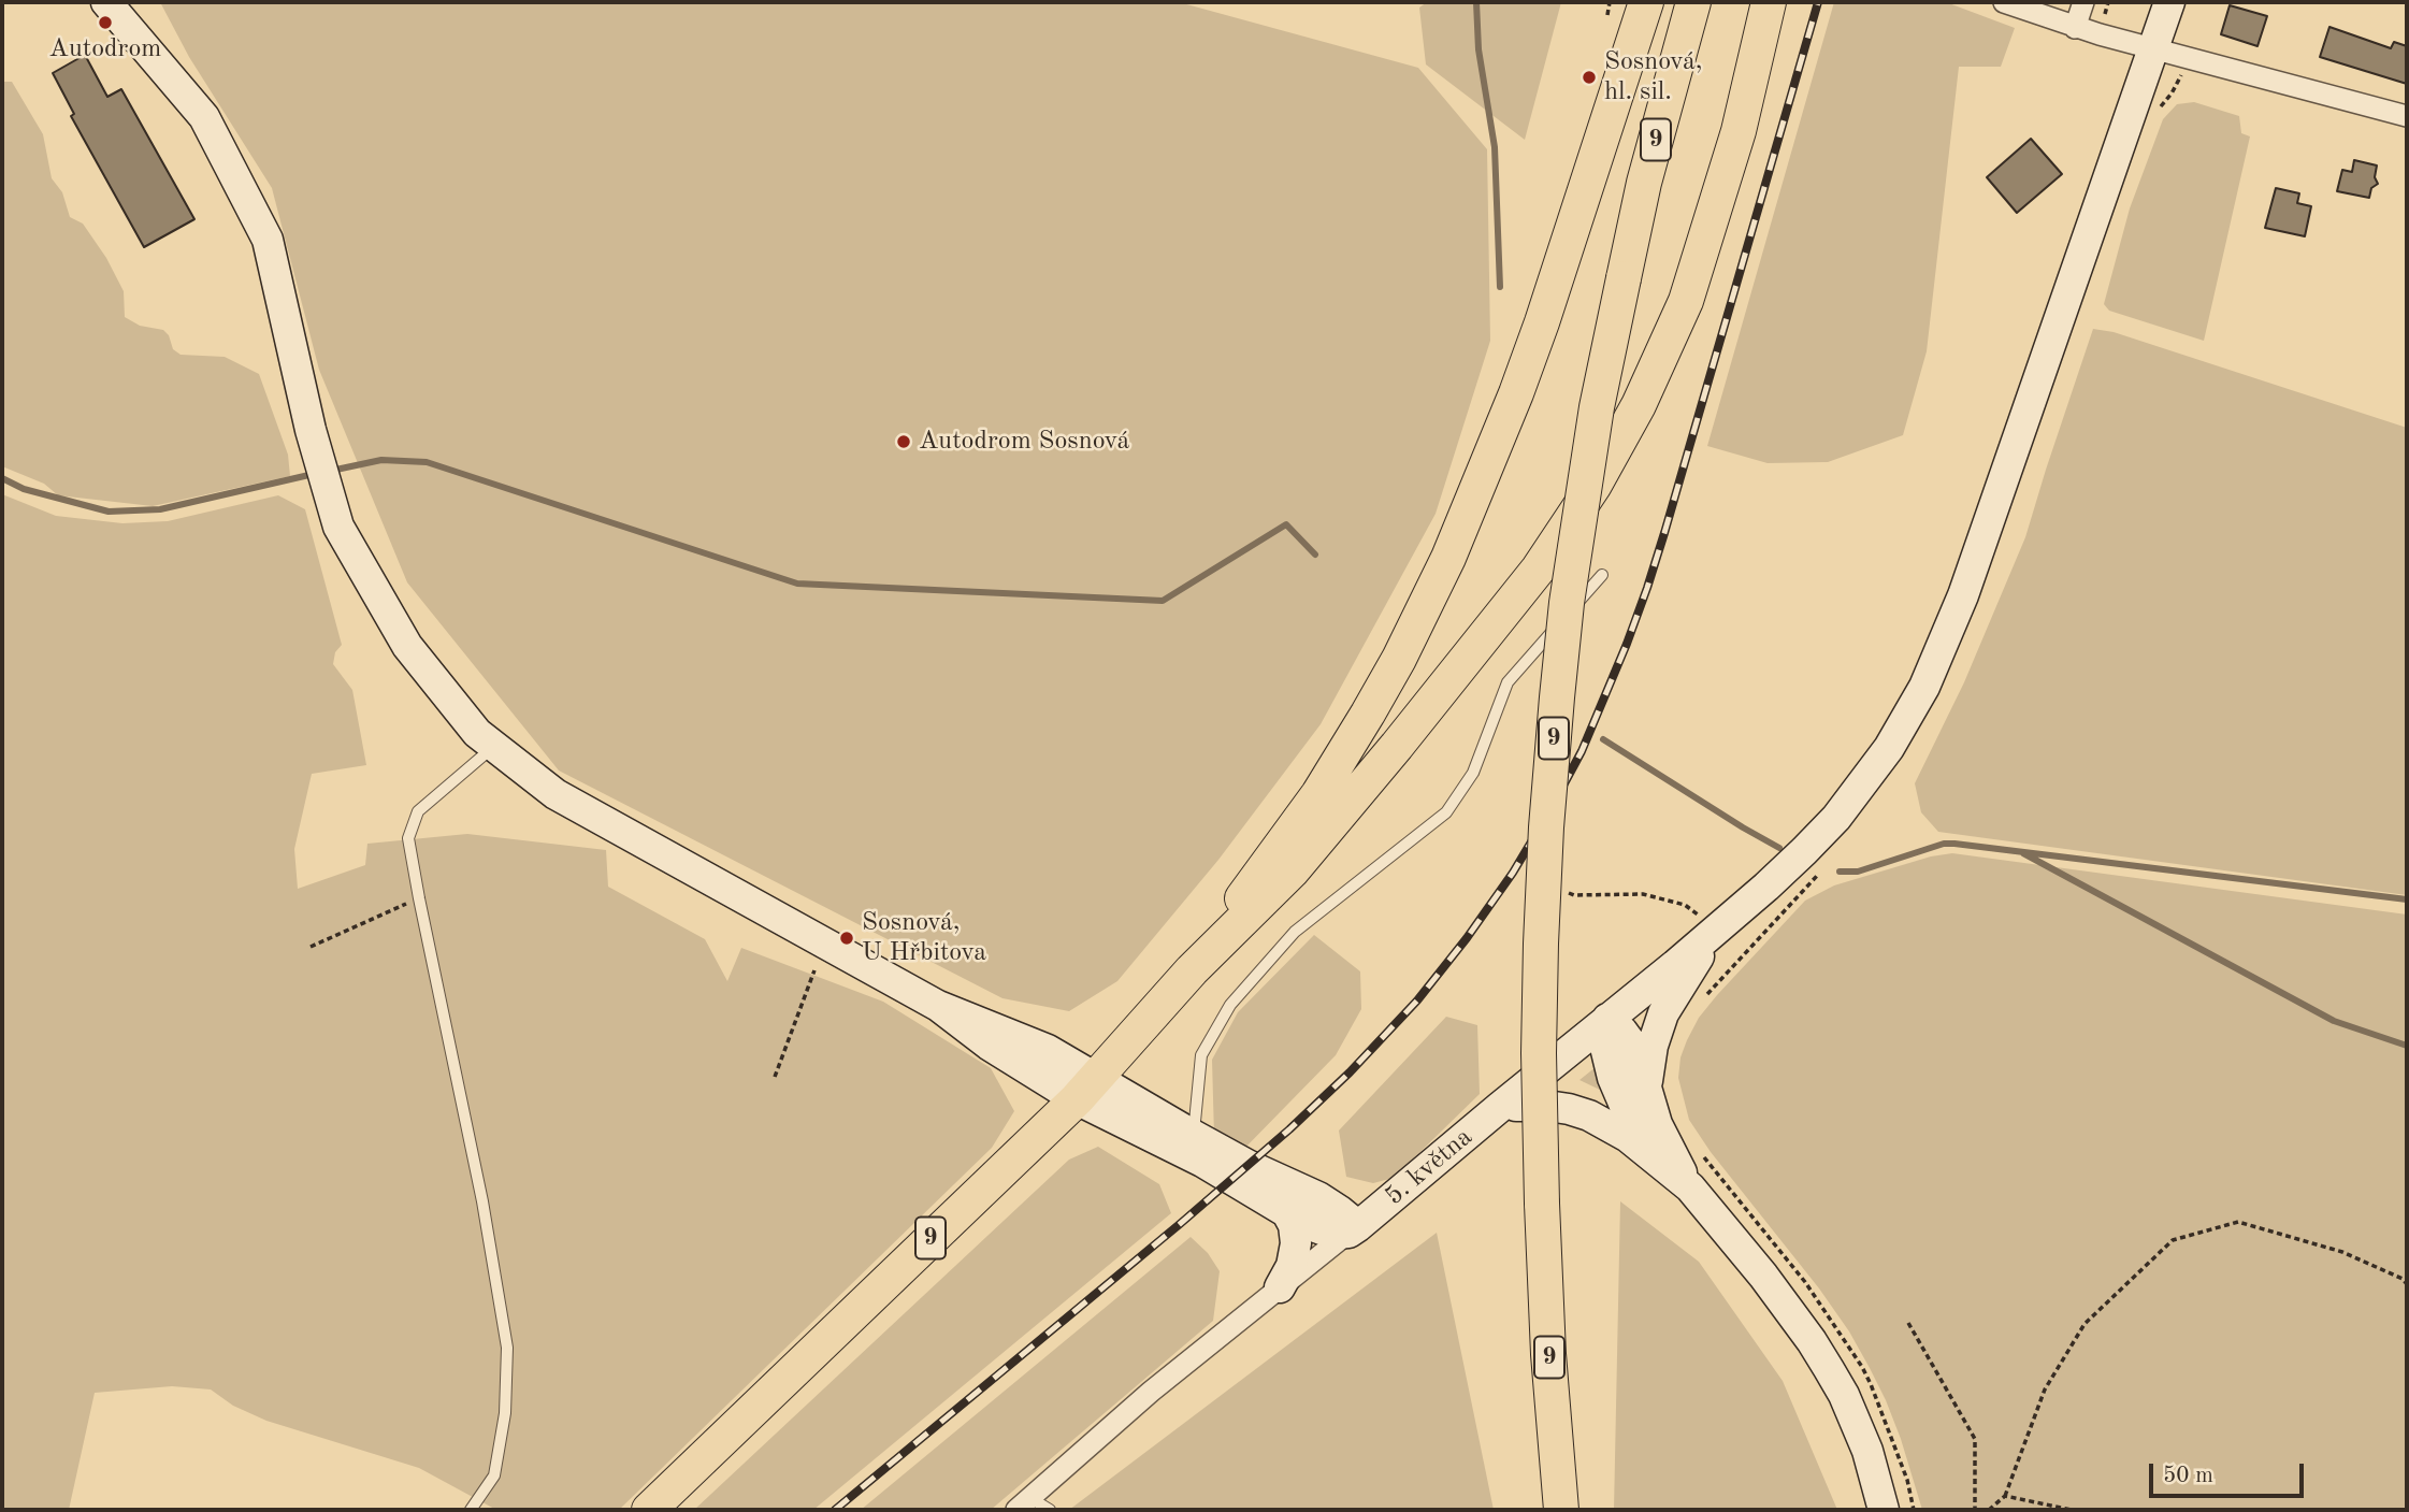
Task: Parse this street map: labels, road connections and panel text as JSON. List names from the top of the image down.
{
  "streets": {
    "main road": ["9"],
    "street": ["5. května"]
  },
  "places": [
    "Autodrom",
    "Sosnová, hl. sil.",
    "Autodrom Sosnová",
    "Sosnová, U Hřbitova"
  ],
  "scale_bar": "50 m"
}
